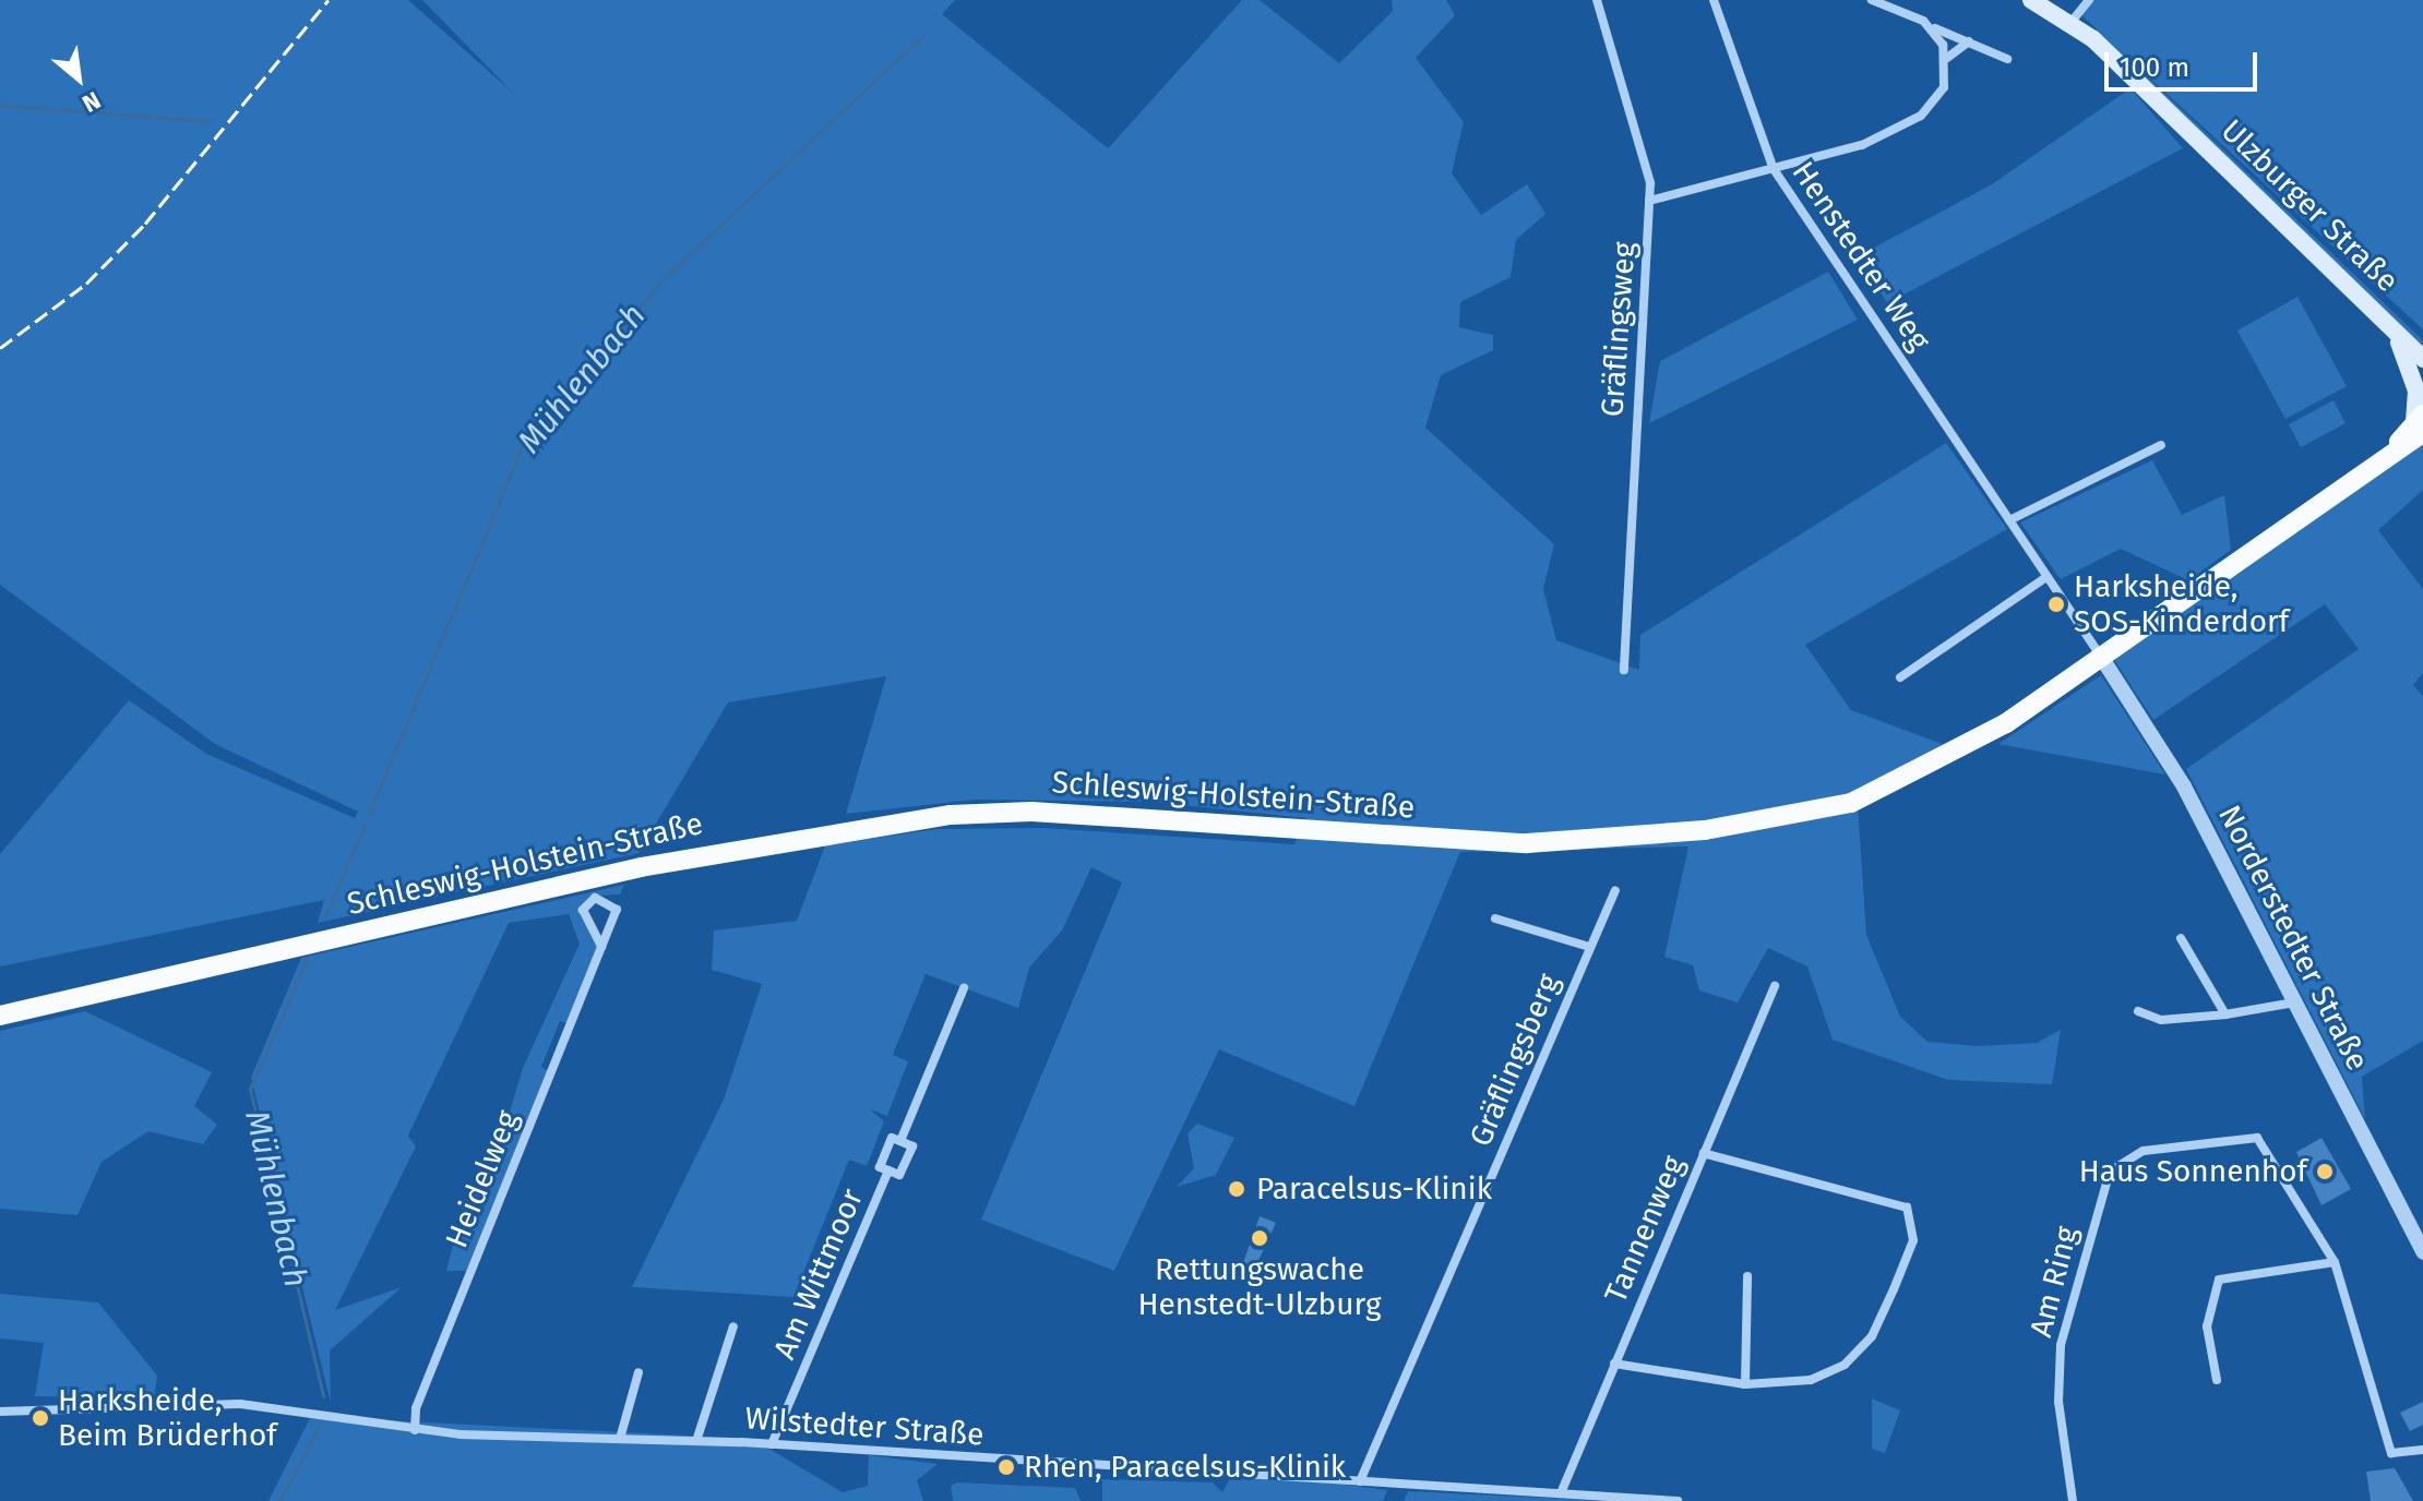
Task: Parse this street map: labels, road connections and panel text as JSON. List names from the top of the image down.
{
  "streets": {
    "main road": ["Ulzburger Straße", "Schleswig-Holstein-Straße"],
    "street": [
      "Henstedter Weg",
      "Gräflingsweg",
      "Norderstedter Straße",
      "Gräflingsberg",
      "Heidelweg",
      "Tannenweg",
      "Am Wittmoor",
      "Am Ring",
      "Wilstedter Straße"
    ]
  },
  "crossings": [
    ["Henstedter Weg", "Schleswig-Holstein-Straße"],
    ["Henstedter Weg", "Norderstedter Straße"],
    ["Schleswig-Holstein-Straße", "Norderstedter Straße"],
    ["Gräflingsberg", "Wilstedter Straße"],
    ["Heidelweg", "Wilstedter Straße"],
    ["Tannenweg", "Wilstedter Straße"],
    ["Am Wittmoor", "Wilstedter Straße"]
  ],
  "water": ["Mühlenbach"],
  "places": [
    "Harksheide, SOS-Kinderdorf",
    "Haus Sonnenhof",
    "Paracelsus-Klinik",
    "Rettungswache Henstedt-Ulzburg",
    "Harksheide, Beim Brüderhof",
    "Rhen, Paracelsus-Klinik"
  ],
  "scale_bar": "100 m",
  "north": "bottom right"
}
